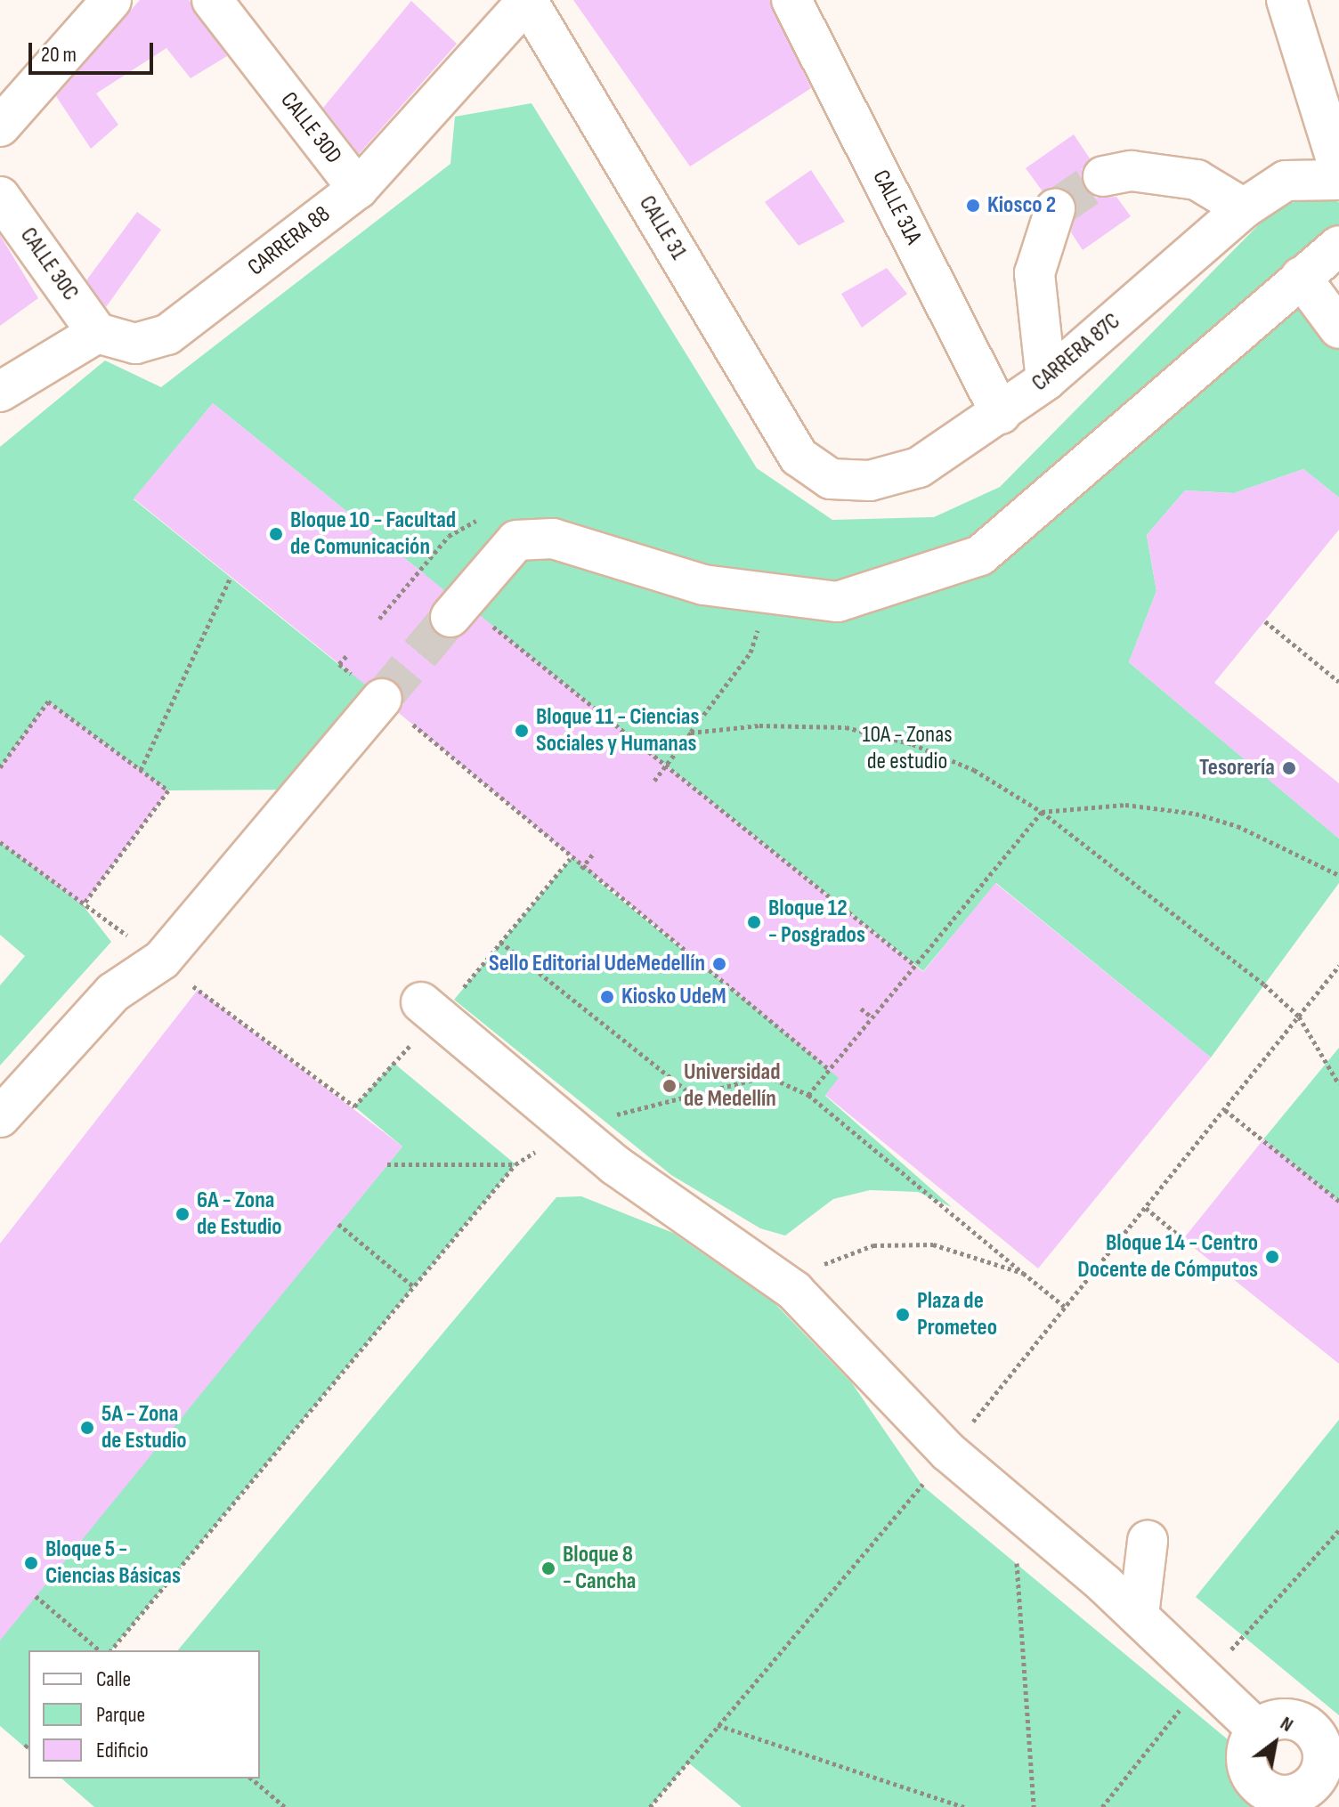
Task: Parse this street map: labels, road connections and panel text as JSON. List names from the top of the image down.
{
  "streets": {
    "street": [
      "CALLE 30D",
      "CALLE 31A",
      "CALLE 31",
      "CARRERA 88",
      "CALLE 30C",
      "CARRERA 87C"
    ]
  },
  "crossings": [
    ["CALLE 30D", "CARRERA 88"],
    ["CALLE 31A", "CARRERA 87C"],
    ["CALLE 31", "CARRERA 88"],
    ["CALLE 31", "CARRERA 87C"],
    ["CARRERA 88", "CALLE 30C"]
  ],
  "parks": ["10A - Zonas de estudio"],
  "places": [
    "Kiosco 2",
    "Bloque 10 - Facultad de Comunicación",
    "Bloque 11 - Ciencias Sociales y Humanas",
    "Tesorería",
    "Bloque 12 - Posgrados",
    "Sello Editorial UdeMedellín",
    "Kiosko UdeM",
    "Universidad de Medellín",
    "6A - Zona de Estudio",
    "Bloque 14 - Centro Docente de Cómputos",
    "Plaza de Prometeo",
    "5A - Zona de Estudio",
    "Bloque 5 - Ciencias Básicas",
    "Bloque 8 - Cancha"
  ],
  "legend": ["Calle", "Parque", "Edificio"],
  "scale_bar": "20 m",
  "north": "top right"
}
